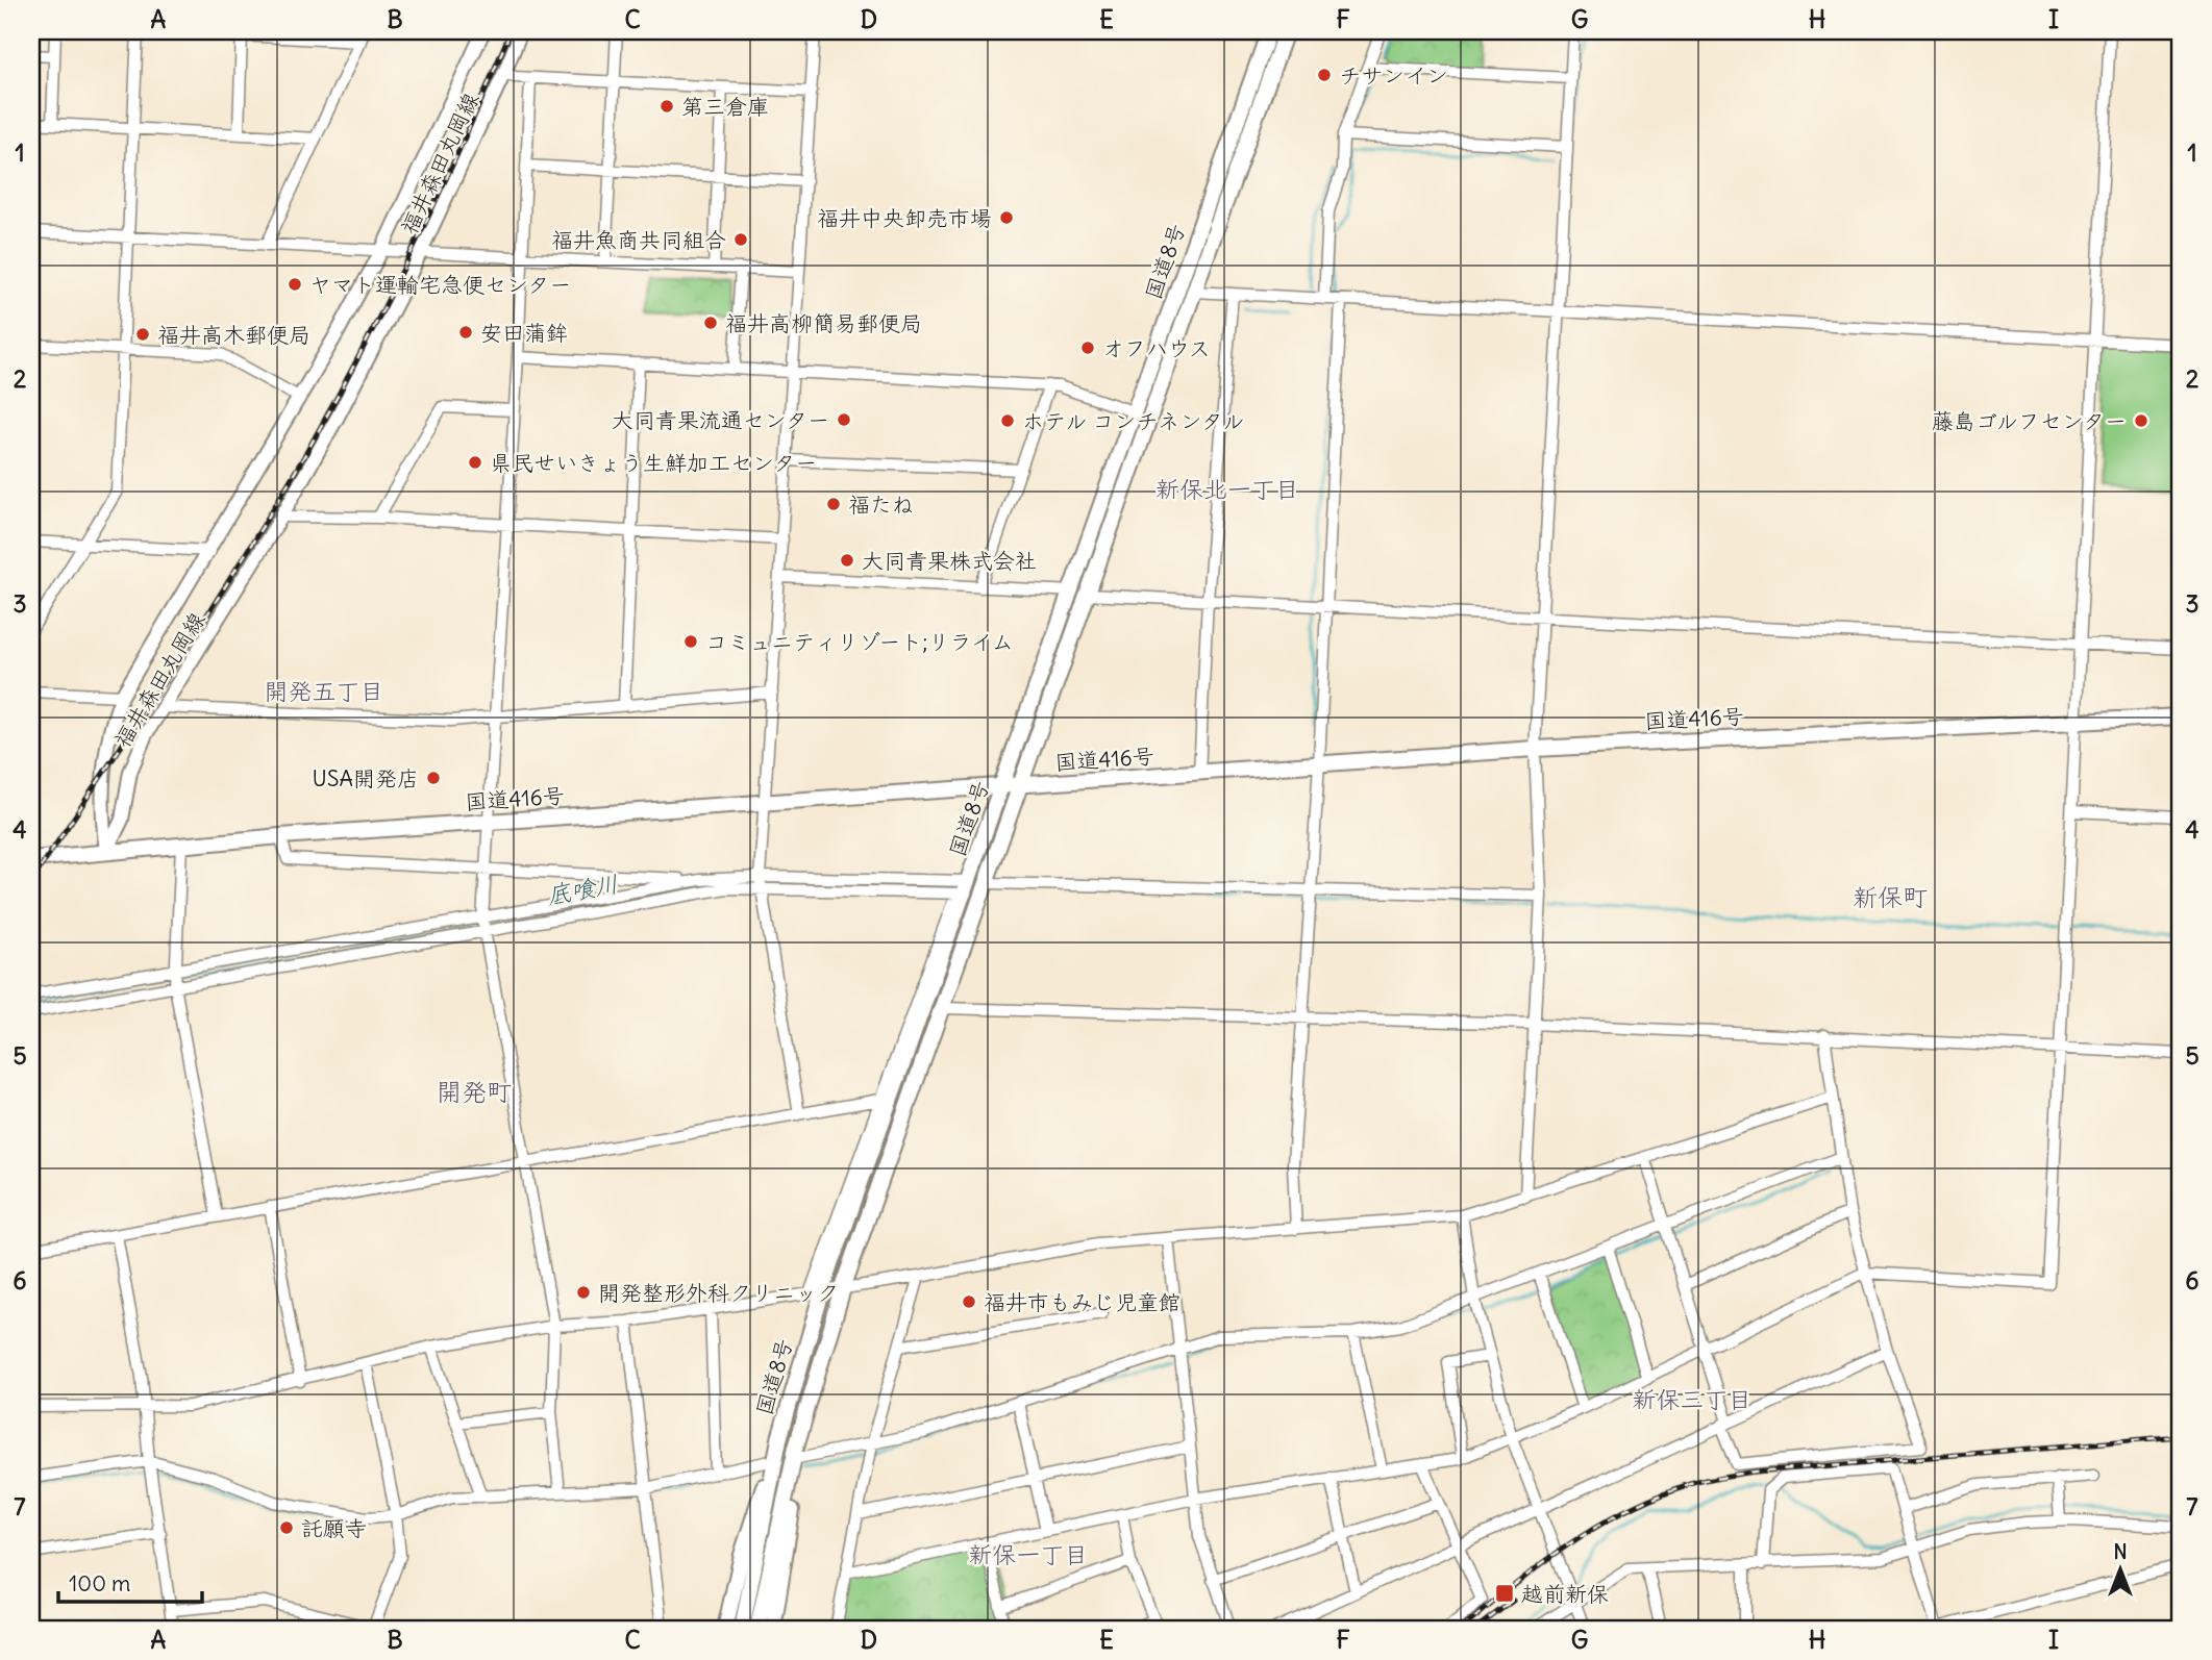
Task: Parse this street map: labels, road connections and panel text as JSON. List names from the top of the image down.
{
  "streets": {
    "highway": ["国道8号", "国道416号"],
    "main road": ["福井森田丸岡線"]
  },
  "crossings": [
    ["福井森田丸岡線", "国道416号"],
    ["国道8号", "国道416号"]
  ],
  "districts": [
    "新保北一丁目",
    "開発五丁目",
    "新保町",
    "開発町",
    "新保三丁目",
    "新保一丁目"
  ],
  "water": ["底喰川"],
  "places": {
    "other": [
      "チサンイン",
      "第三倉庫",
      "福井中央卸売市場",
      "福井魚商共同組合",
      "ヤマト運輸宅急便センター",
      "福井高柳簡易郵便局",
      "安田蒲鉾",
      "福井高木郵便局",
      "オフハウス",
      "大同青果流通センター",
      "ホテル コンチネンタル",
      "藤島ゴルフセンター",
      "県民せいきょう生鮮加工センター",
      "福たね",
      "大同青果株式会社",
      "コミュニティリゾート;リライム",
      "USA開発店",
      "開発整形外科クリニック",
      "福井市もみじ児童館",
      "託願寺"
    ],
    "transit": ["越前新保"]
  },
  "scale_bar": "100 m",
  "north": "top",
  "grid": {
    "columns": [
      "A",
      "B",
      "C",
      "D",
      "E",
      "F",
      "G",
      "H",
      "I"
    ],
    "rows": [
      "1",
      "2",
      "3",
      "4",
      "5",
      "6",
      "7"
    ]
  }
}
